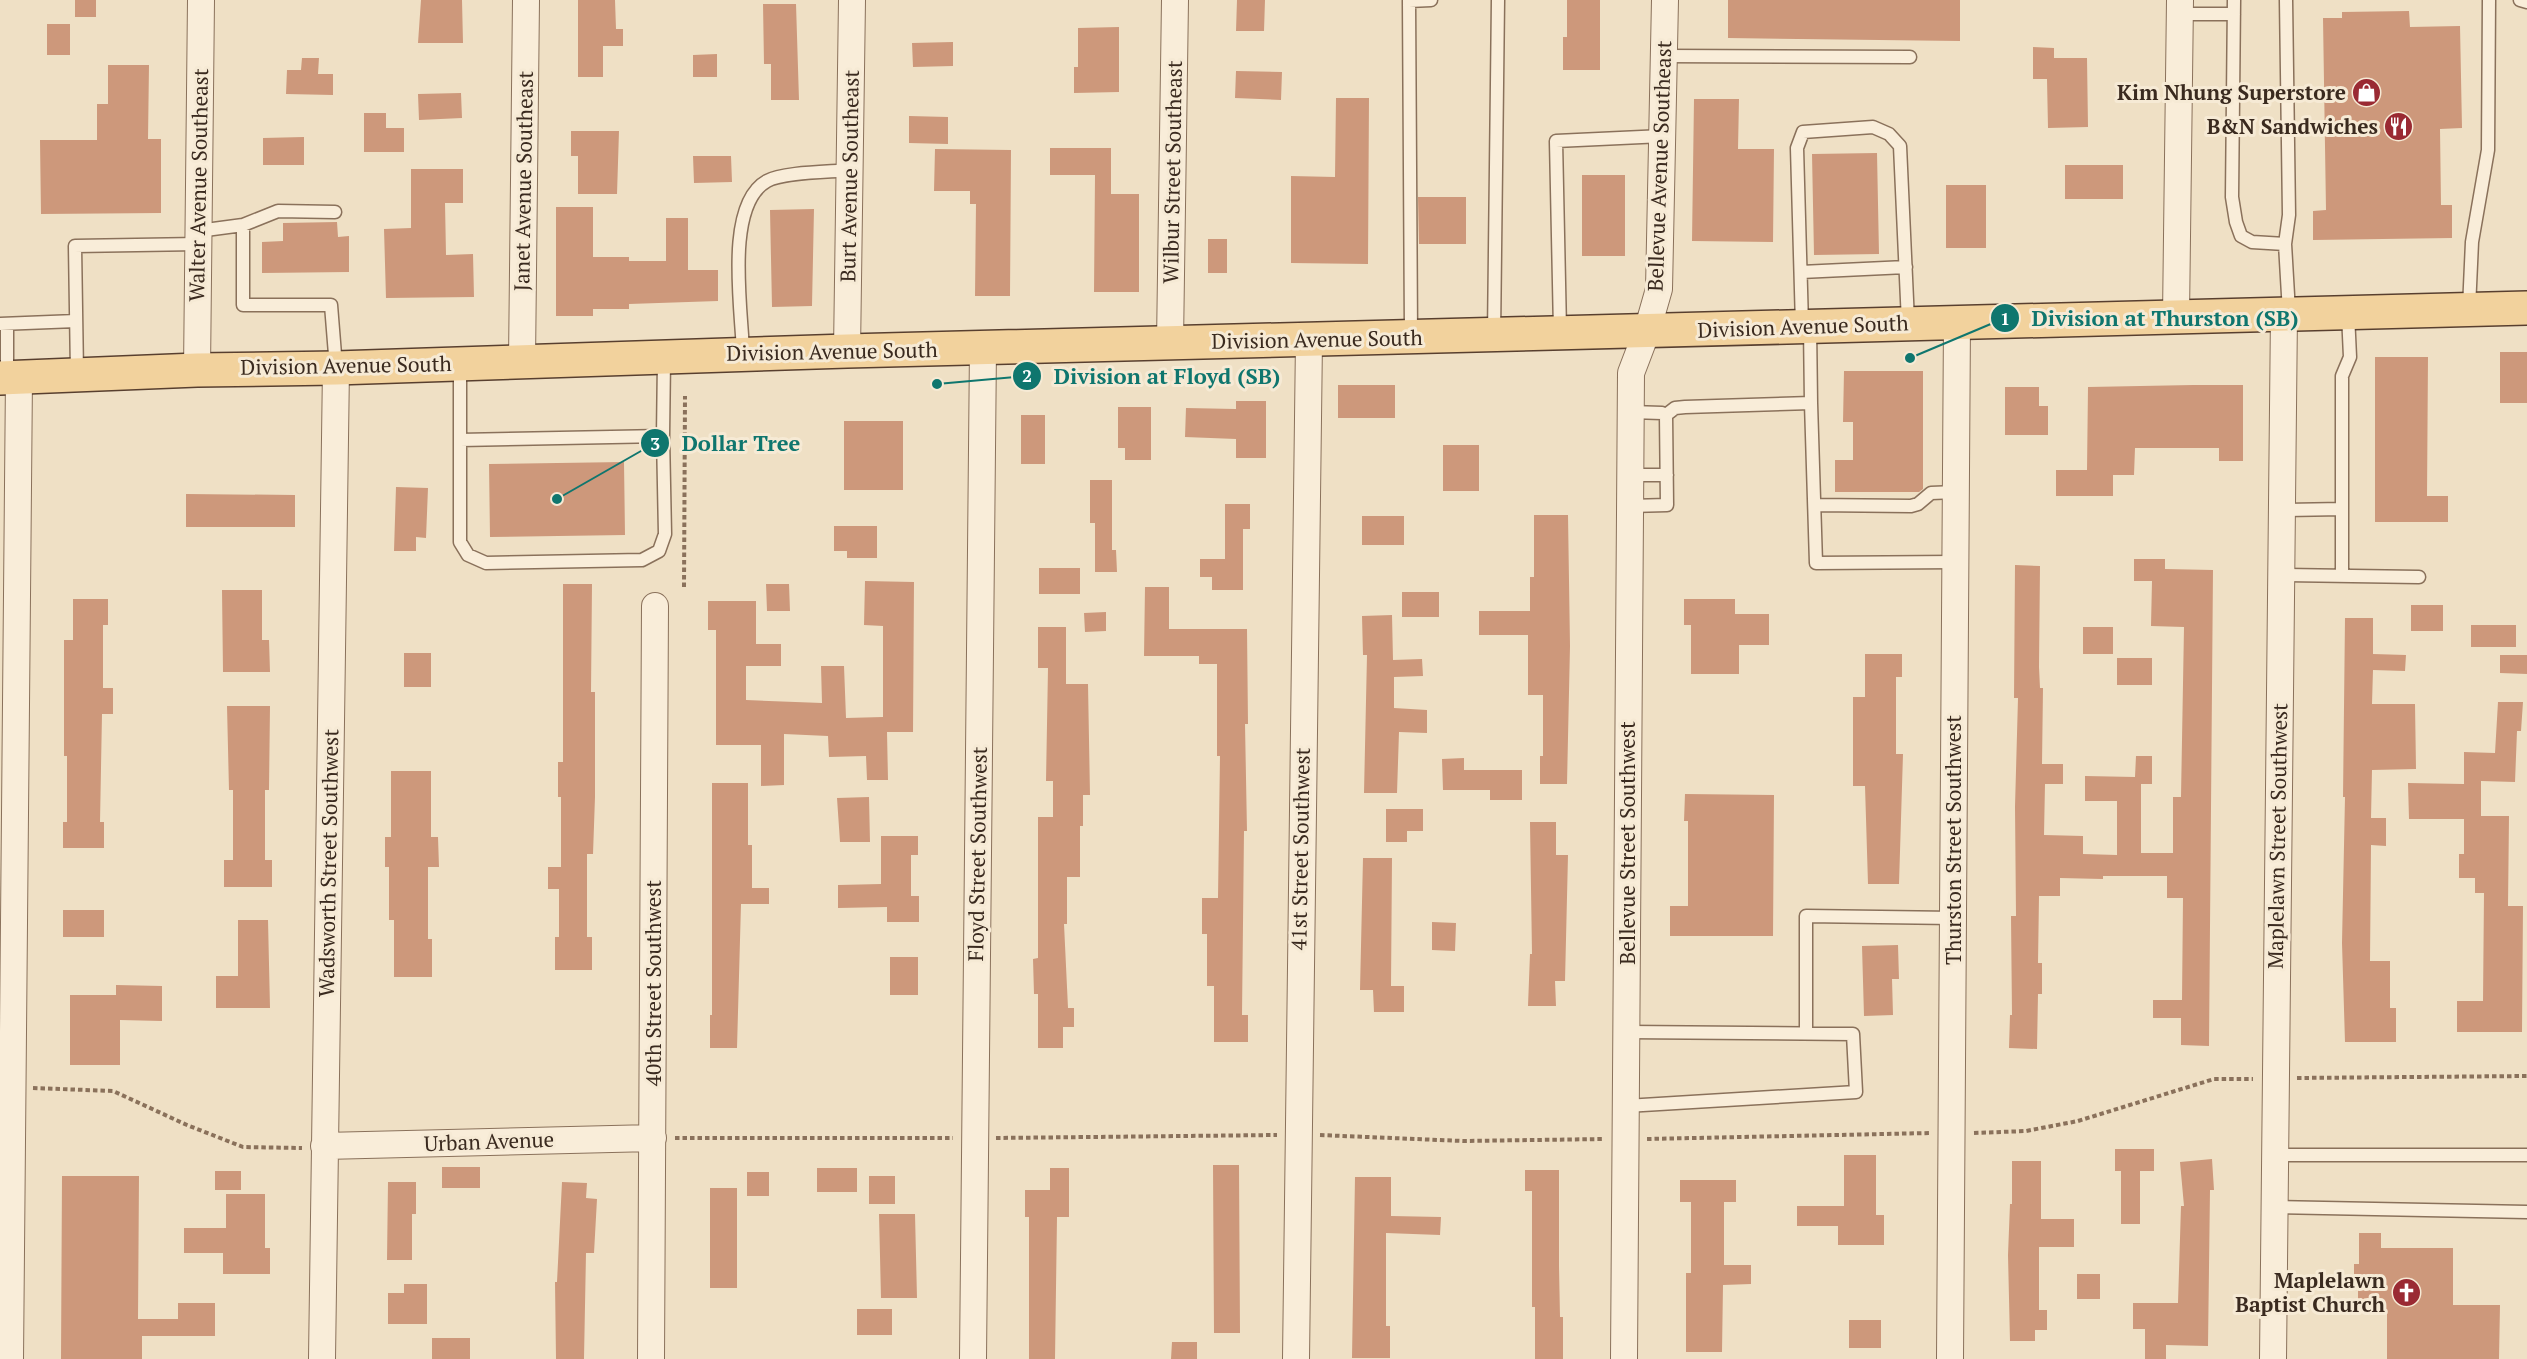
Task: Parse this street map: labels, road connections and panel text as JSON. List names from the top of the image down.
{
  "streets": {
    "main road": ["Division Avenue South"],
    "street": [
      "Bellevue Avenue Southeast",
      "Wilbur Street Southeast",
      "Burt Avenue Southeast",
      "Janet Avenue Southeast",
      "Walter Avenue Southeast",
      "Maplelawn Street Southwest",
      "Thurston Street Southwest",
      "Bellevue Street Southwest",
      "41st Street Southwest",
      "Floyd Street Southwest",
      "Wadsworth Street Southwest",
      "40th Street Southwest",
      "Urban Avenue"
    ]
  },
  "crossings": [
    ["Bellevue Avenue Southeast", "Division Avenue South"],
    ["Bellevue Avenue Southeast", "Bellevue Street Southwest"],
    ["Wilbur Street Southeast", "Division Avenue South"],
    ["Burt Avenue Southeast", "Division Avenue South"],
    ["Janet Avenue Southeast", "Division Avenue South"],
    ["Walter Avenue Southeast", "Division Avenue South"],
    ["Division Avenue South", "Maplelawn Street Southwest"],
    ["Division Avenue South", "Thurston Street Southwest"],
    ["Division Avenue South", "Bellevue Street Southwest"],
    ["Division Avenue South", "41st Street Southwest"],
    ["Division Avenue South", "Floyd Street Southwest"],
    ["Division Avenue South", "Wadsworth Street Southwest"],
    ["Wadsworth Street Southwest", "Urban Avenue"],
    ["40th Street Southwest", "Urban Avenue"]
  ],
  "places": {
    "shop": ["Kim Nhung Superstore"],
    "restaurant": ["B&N Sandwiches"],
    "other": ["Division at Thurston (SB)", "Division at Floyd (SB)", "Dollar Tree"],
    "church": ["Maplelawn Baptist Church"]
  }
}
